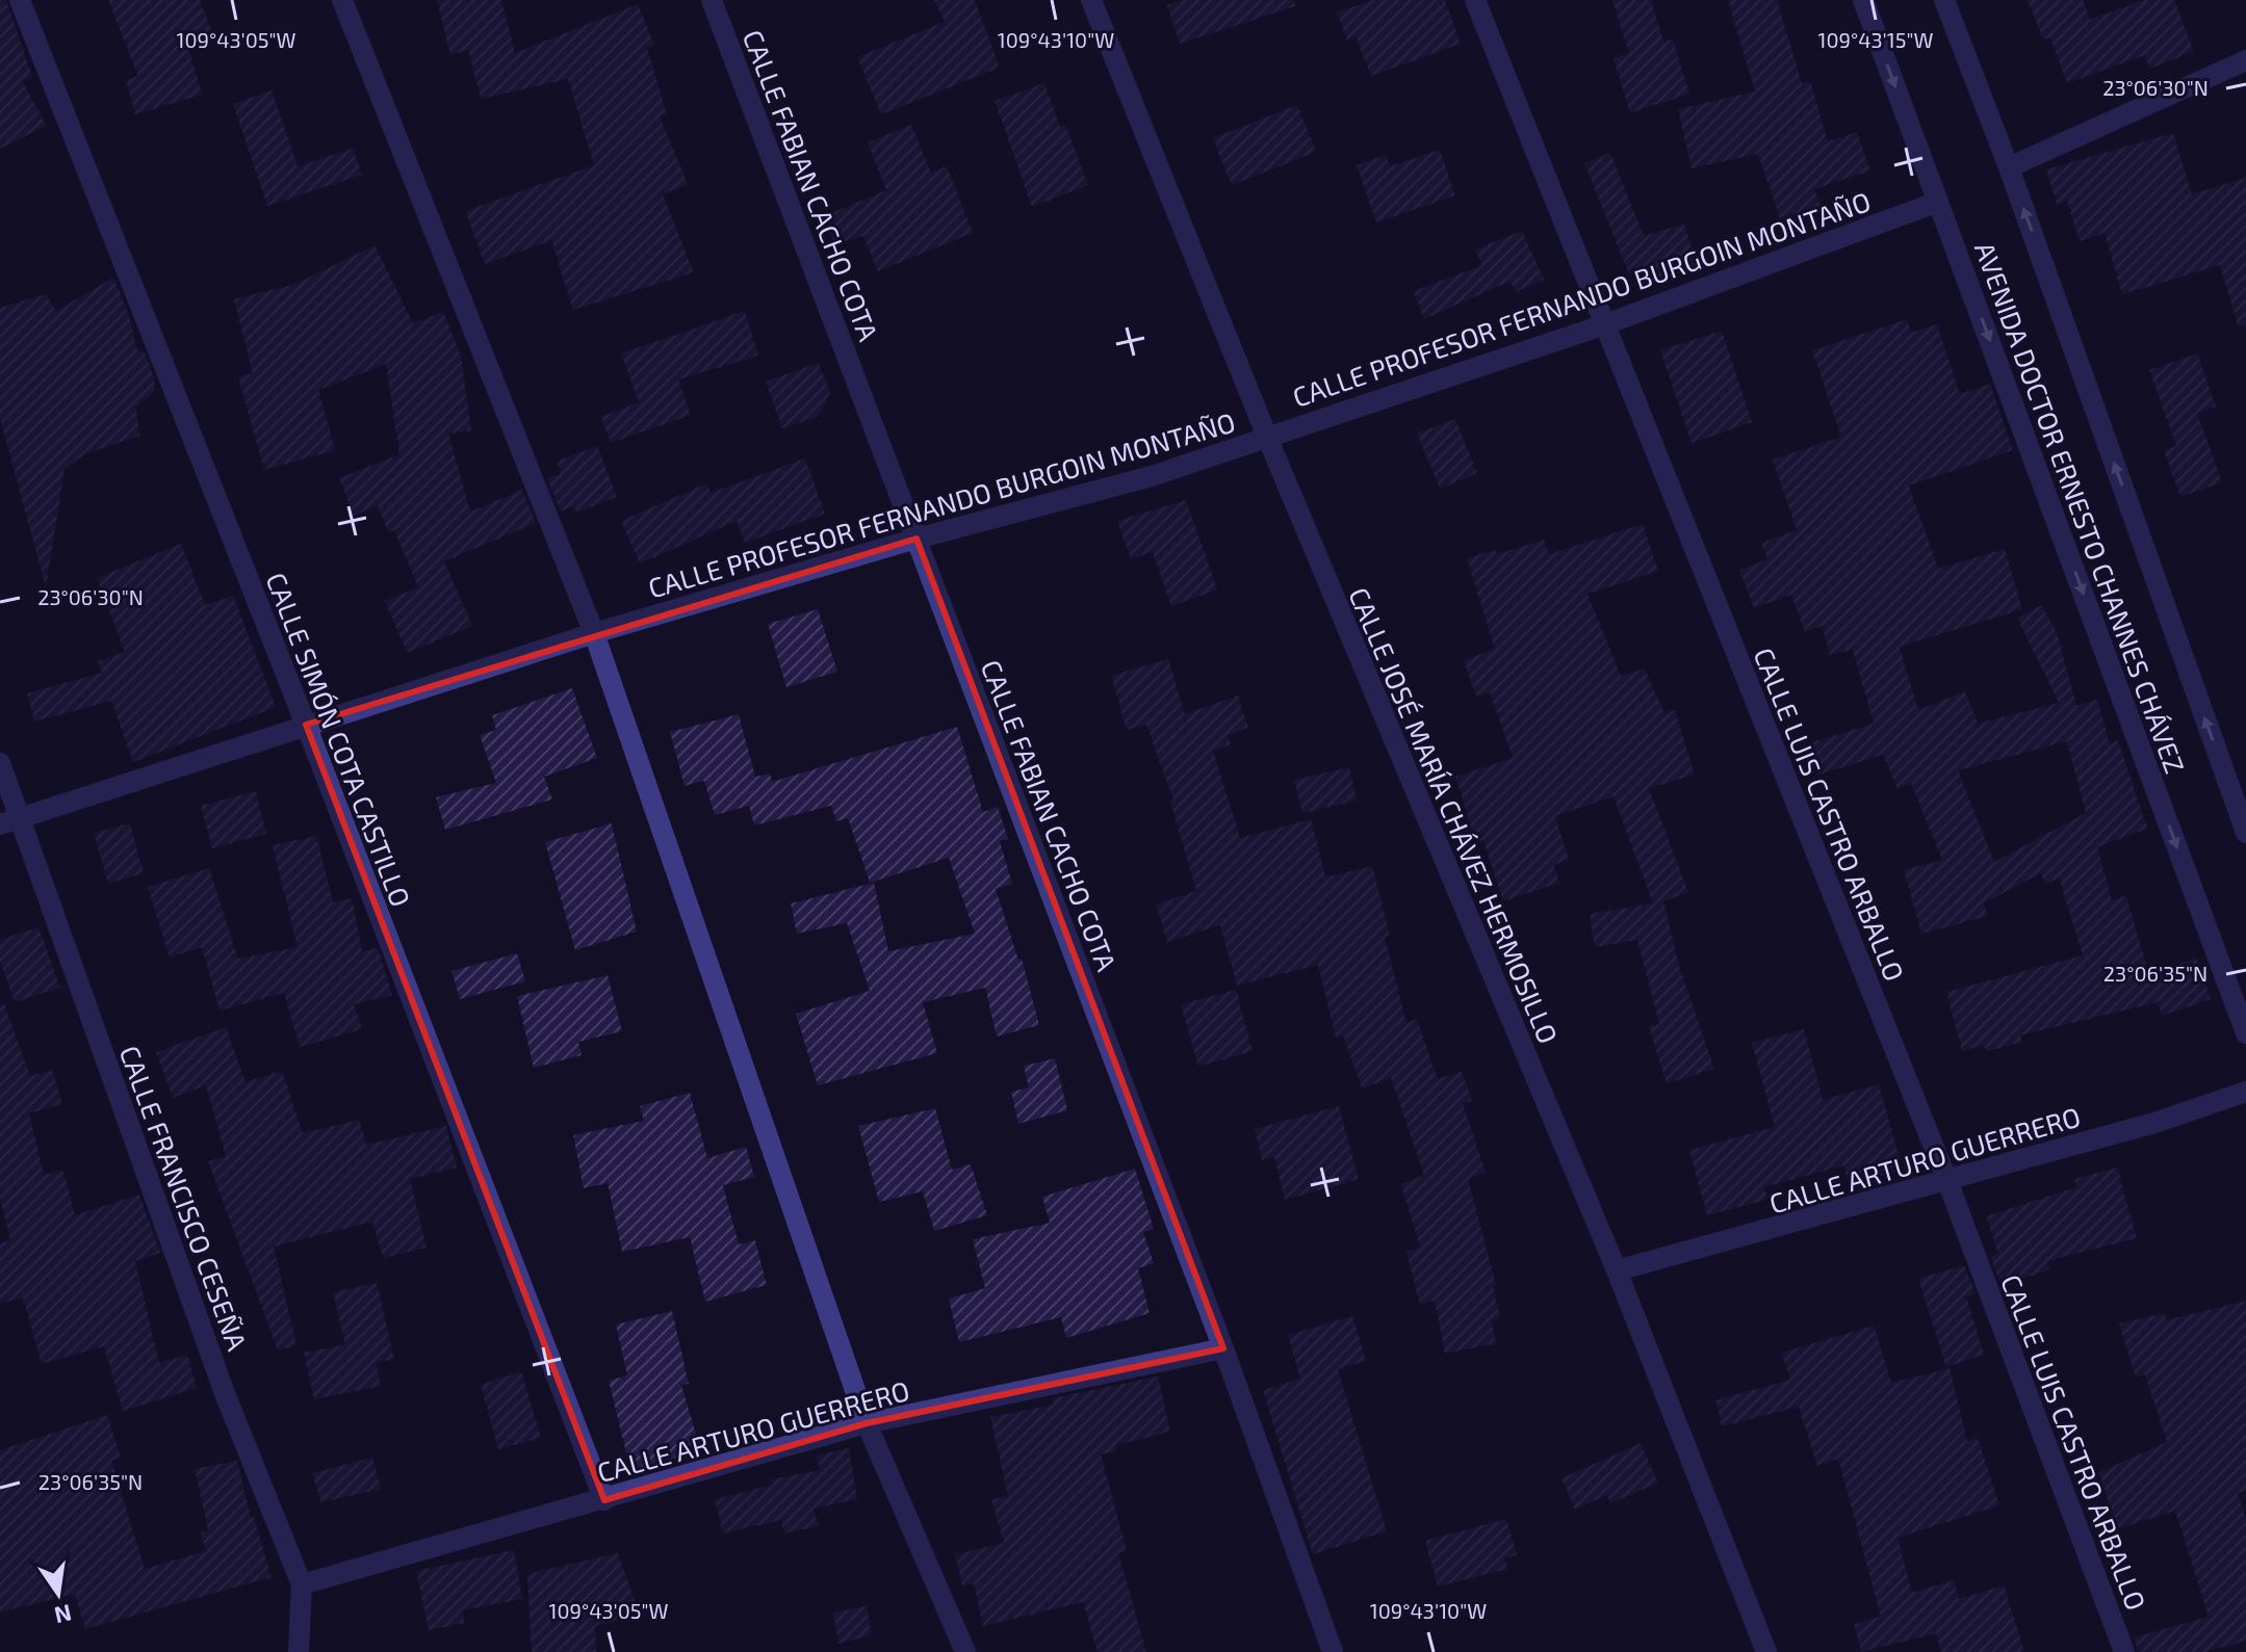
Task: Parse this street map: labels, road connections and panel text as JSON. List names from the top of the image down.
{
  "streets": {
    "street": [
      "CALLE FABIAN CACHO COTA",
      "CALLE PROFESOR FERNANDO BURGOIN MONTAÑO",
      "AVENIDA DOCTOR ERNESTO CHANNES CHÁVEZ",
      "CALLE SIMÓN COTA CASTILLO",
      "CALLE LUIS CASTRO ARBALLO",
      "CALLE JOSÉ MARÍA CHÁVEZ HERMOSILLO",
      "CALLE ARTURO GUERRERO",
      "CALLE FRANCISCO CESEÑA"
    ]
  },
  "crossings": [
    ["CALLE FABIAN CACHO COTA", "CALLE PROFESOR FERNANDO BURGOIN MONTAÑO"],
    ["CALLE FABIAN CACHO COTA", "CALLE ARTURO GUERRERO"],
    ["CALLE PROFESOR FERNANDO BURGOIN MONTAÑO", "AVENIDA DOCTOR ERNESTO CHANNES CHÁVEZ"],
    ["CALLE PROFESOR FERNANDO BURGOIN MONTAÑO", "CALLE SIMÓN COTA CASTILLO"],
    ["CALLE PROFESOR FERNANDO BURGOIN MONTAÑO", "CALLE LUIS CASTRO ARBALLO"],
    ["CALLE PROFESOR FERNANDO BURGOIN MONTAÑO", "CALLE JOSÉ MARÍA CHÁVEZ HERMOSILLO"],
    ["CALLE PROFESOR FERNANDO BURGOIN MONTAÑO", "CALLE FRANCISCO CESEÑA"],
    ["CALLE SIMÓN COTA CASTILLO", "CALLE ARTURO GUERRERO"],
    ["CALLE LUIS CASTRO ARBALLO", "CALLE ARTURO GUERRERO"],
    ["CALLE JOSÉ MARÍA CHÁVEZ HERMOSILLO", "CALLE ARTURO GUERRERO"],
    ["CALLE ARTURO GUERRERO", "CALLE FRANCISCO CESEÑA"]
  ],
  "north": "bottom",
  "coordinates": [
    "109°43'05\"W",
    "109°43'10\"W",
    "109°43'15\"W",
    "23°06'30\"N",
    "23°06'35\"N"
  ]
}
